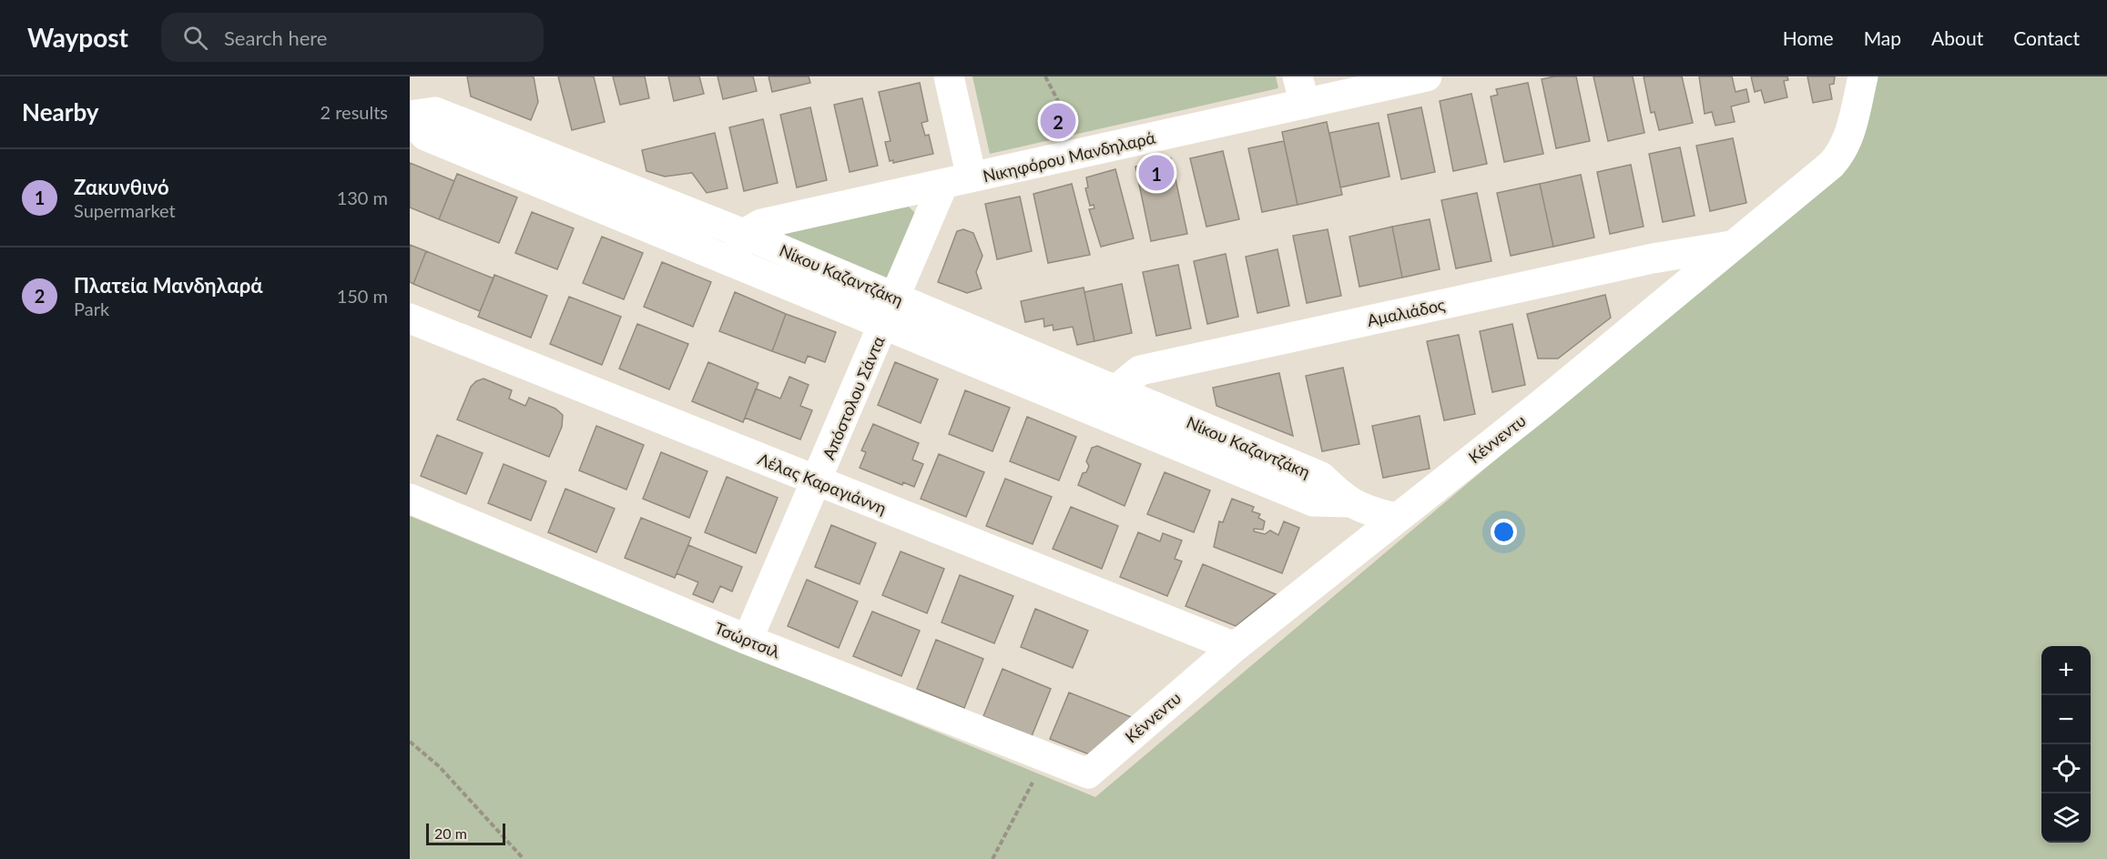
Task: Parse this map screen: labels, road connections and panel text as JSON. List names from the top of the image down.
{
  "streets": {
    "street": [
      "Νικηφόρου Μανδηλαρά",
      "Νίκου Καζαντζάκη",
      "Αμαλιάδος",
      "Απόστολου Σάντα",
      "Κέννεντυ",
      "Λέλας Καραγιάννη",
      "Τσώρτσιλ"
    ]
  },
  "crossings": [
    ["Νικηφόρου Μανδηλαρά", "Νίκου Καζαντζάκη"],
    ["Νικηφόρου Μανδηλαρά", "Απόστολου Σάντα"],
    ["Νίκου Καζαντζάκη", "Αμαλιάδος"],
    ["Νίκου Καζαντζάκη", "Απόστολου Σάντα"],
    ["Αμαλιάδος", "Κέννεντυ"],
    ["Απόστολου Σάντα", "Λέλας Καραγιάννη"],
    ["Απόστολου Σάντα", "Τσώρτσιλ"],
    ["Κέννεντυ", "Λέλας Καραγιάννη"],
    ["Κέννεντυ", "Τσώρτσιλ"]
  ],
  "scale_bar": "20 m",
  "page": {
    "header": "Waypost",
    "search": "Search here",
    "nav": [
      "Home",
      "Map",
      "About",
      "Contact"
    ],
    "heading": ["Nearby", "2 results"],
    "pins": ["2", "1"],
    "list": [
      {
        "mark": "1",
        "name": "Ζακυνθινό",
        "note": "Supermarket",
        "value": "130 m"
      },
      {
        "mark": "2",
        "name": "Πλατεία Μανδηλαρά",
        "note": "Park",
        "value": "150 m"
      }
    ],
    "map_buttons": ["+", "−"],
    "scale": "20 m"
  }
}
